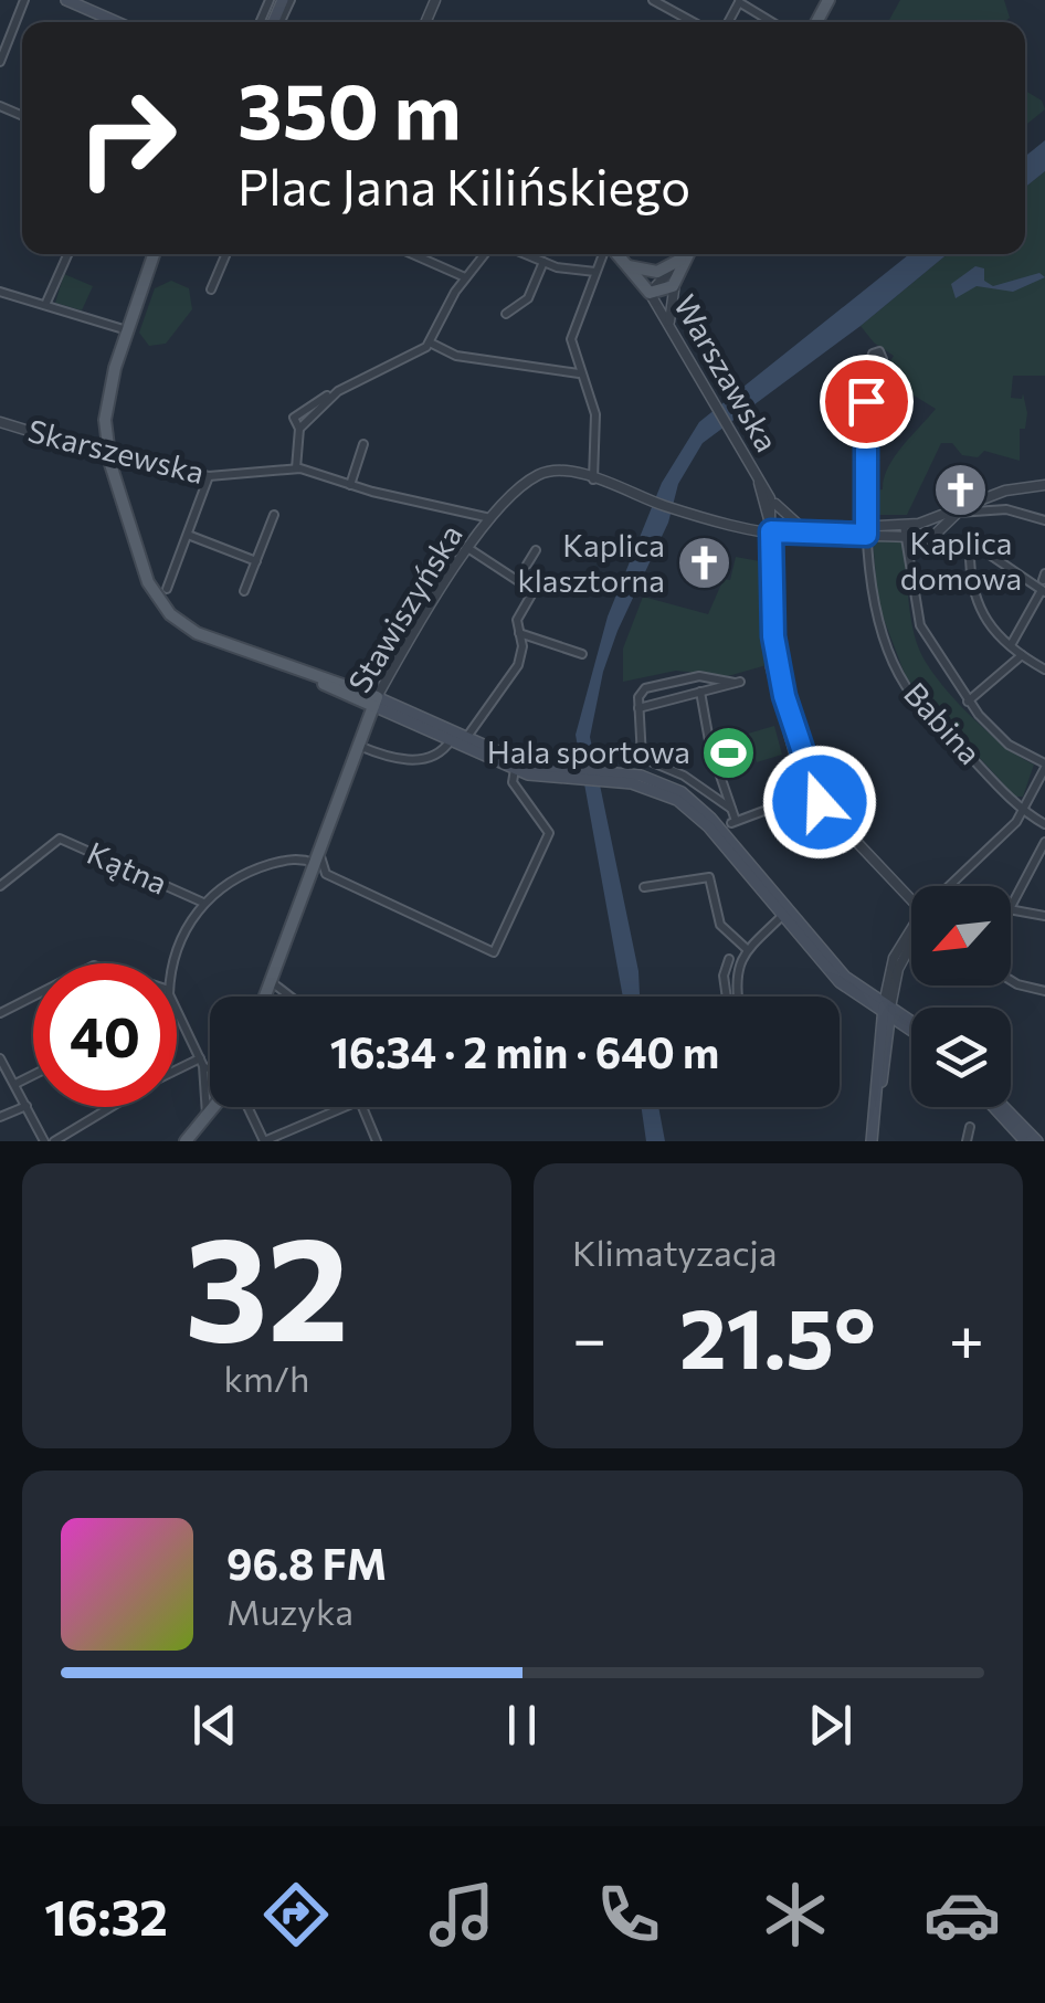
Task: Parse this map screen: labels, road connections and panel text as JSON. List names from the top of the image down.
{
  "streets": {
    "main road": ["Warszawska", "Stawiszyńska"],
    "street": ["Skarszewska", "Babina", "Kątna"]
  },
  "crossings": [
    ["Warszawska", "Stawiszyńska"],
    ["Skarszewska", "Stawiszyńska"]
  ],
  "places": {
    "church": ["Kaplica domowa", "Kaplica klasztorna"],
    "sports": ["Hala sportowa"]
  },
  "north": "bottom left",
  "page": {
    "turn": ["350 m", "Plac Jana Kilińskiego"],
    "limit": "40",
    "trip": "16:34 · 2 min · 640 m",
    "tile": [
      ["32", "km/h"],
      "Klimatyzacja"
    ],
    "heat": ["−", "21.5°", "+"],
    "song": ["96.8 FM", "Muzyka"],
    "tabs": "16:32"
  }
}
